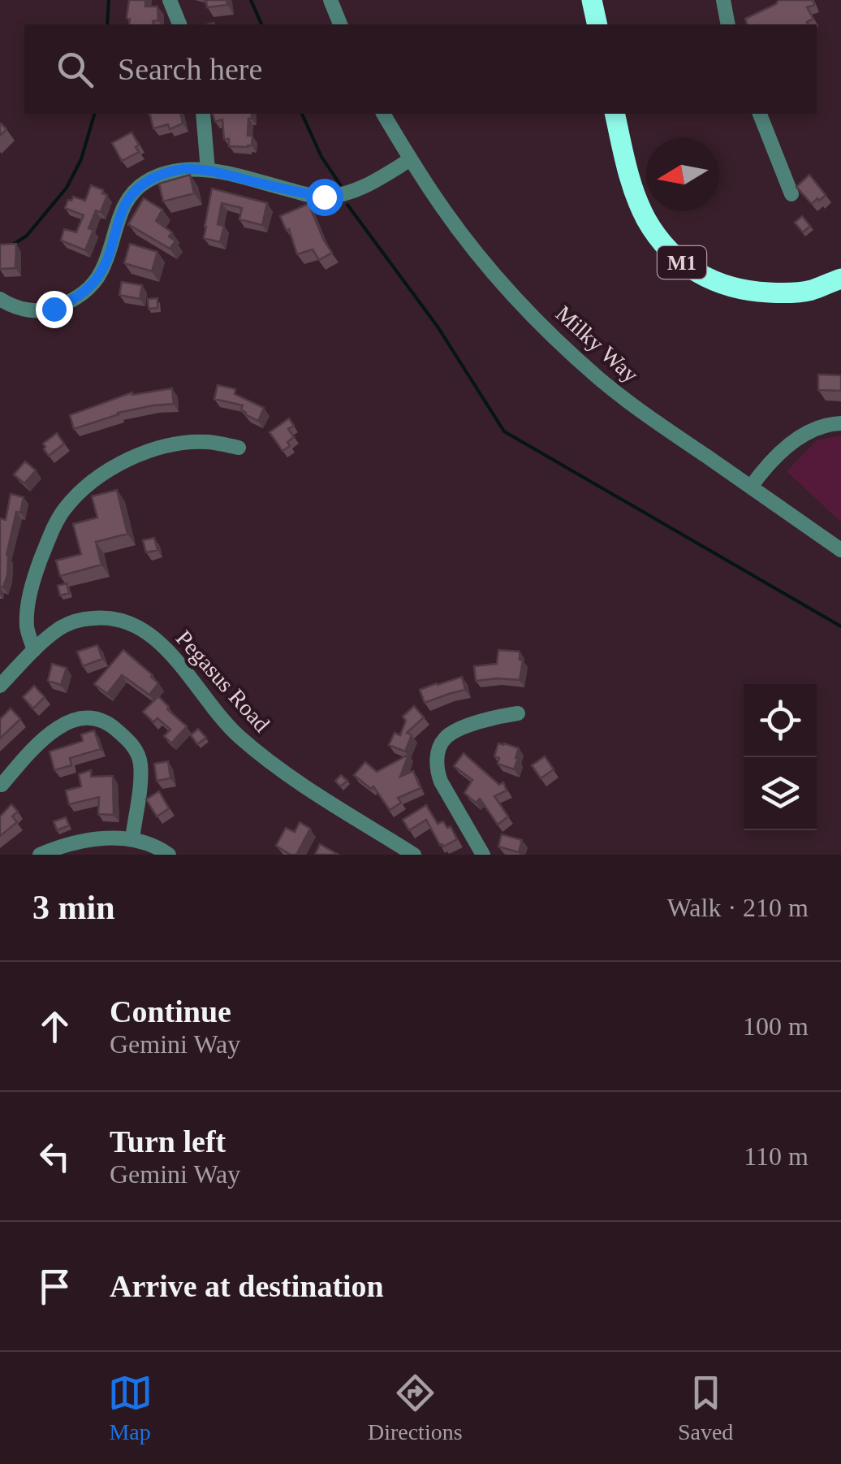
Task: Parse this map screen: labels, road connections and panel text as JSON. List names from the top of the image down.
{
  "streets": {
    "highway": ["M1"],
    "street": ["Milky Way", "Pegasus Road"]
  },
  "north": "left",
  "page": {
    "search": "Search here",
    "heading": ["3 min", "Walk · 210 m"],
    "list": [
      ["Continue", "Gemini Way", "100 m"],
      ["Turn left", "Gemini Way", "110 m"],
      "Arrive at destination"
    ],
    "nav": ["Map", "Directions", "Saved"]
  }
}
